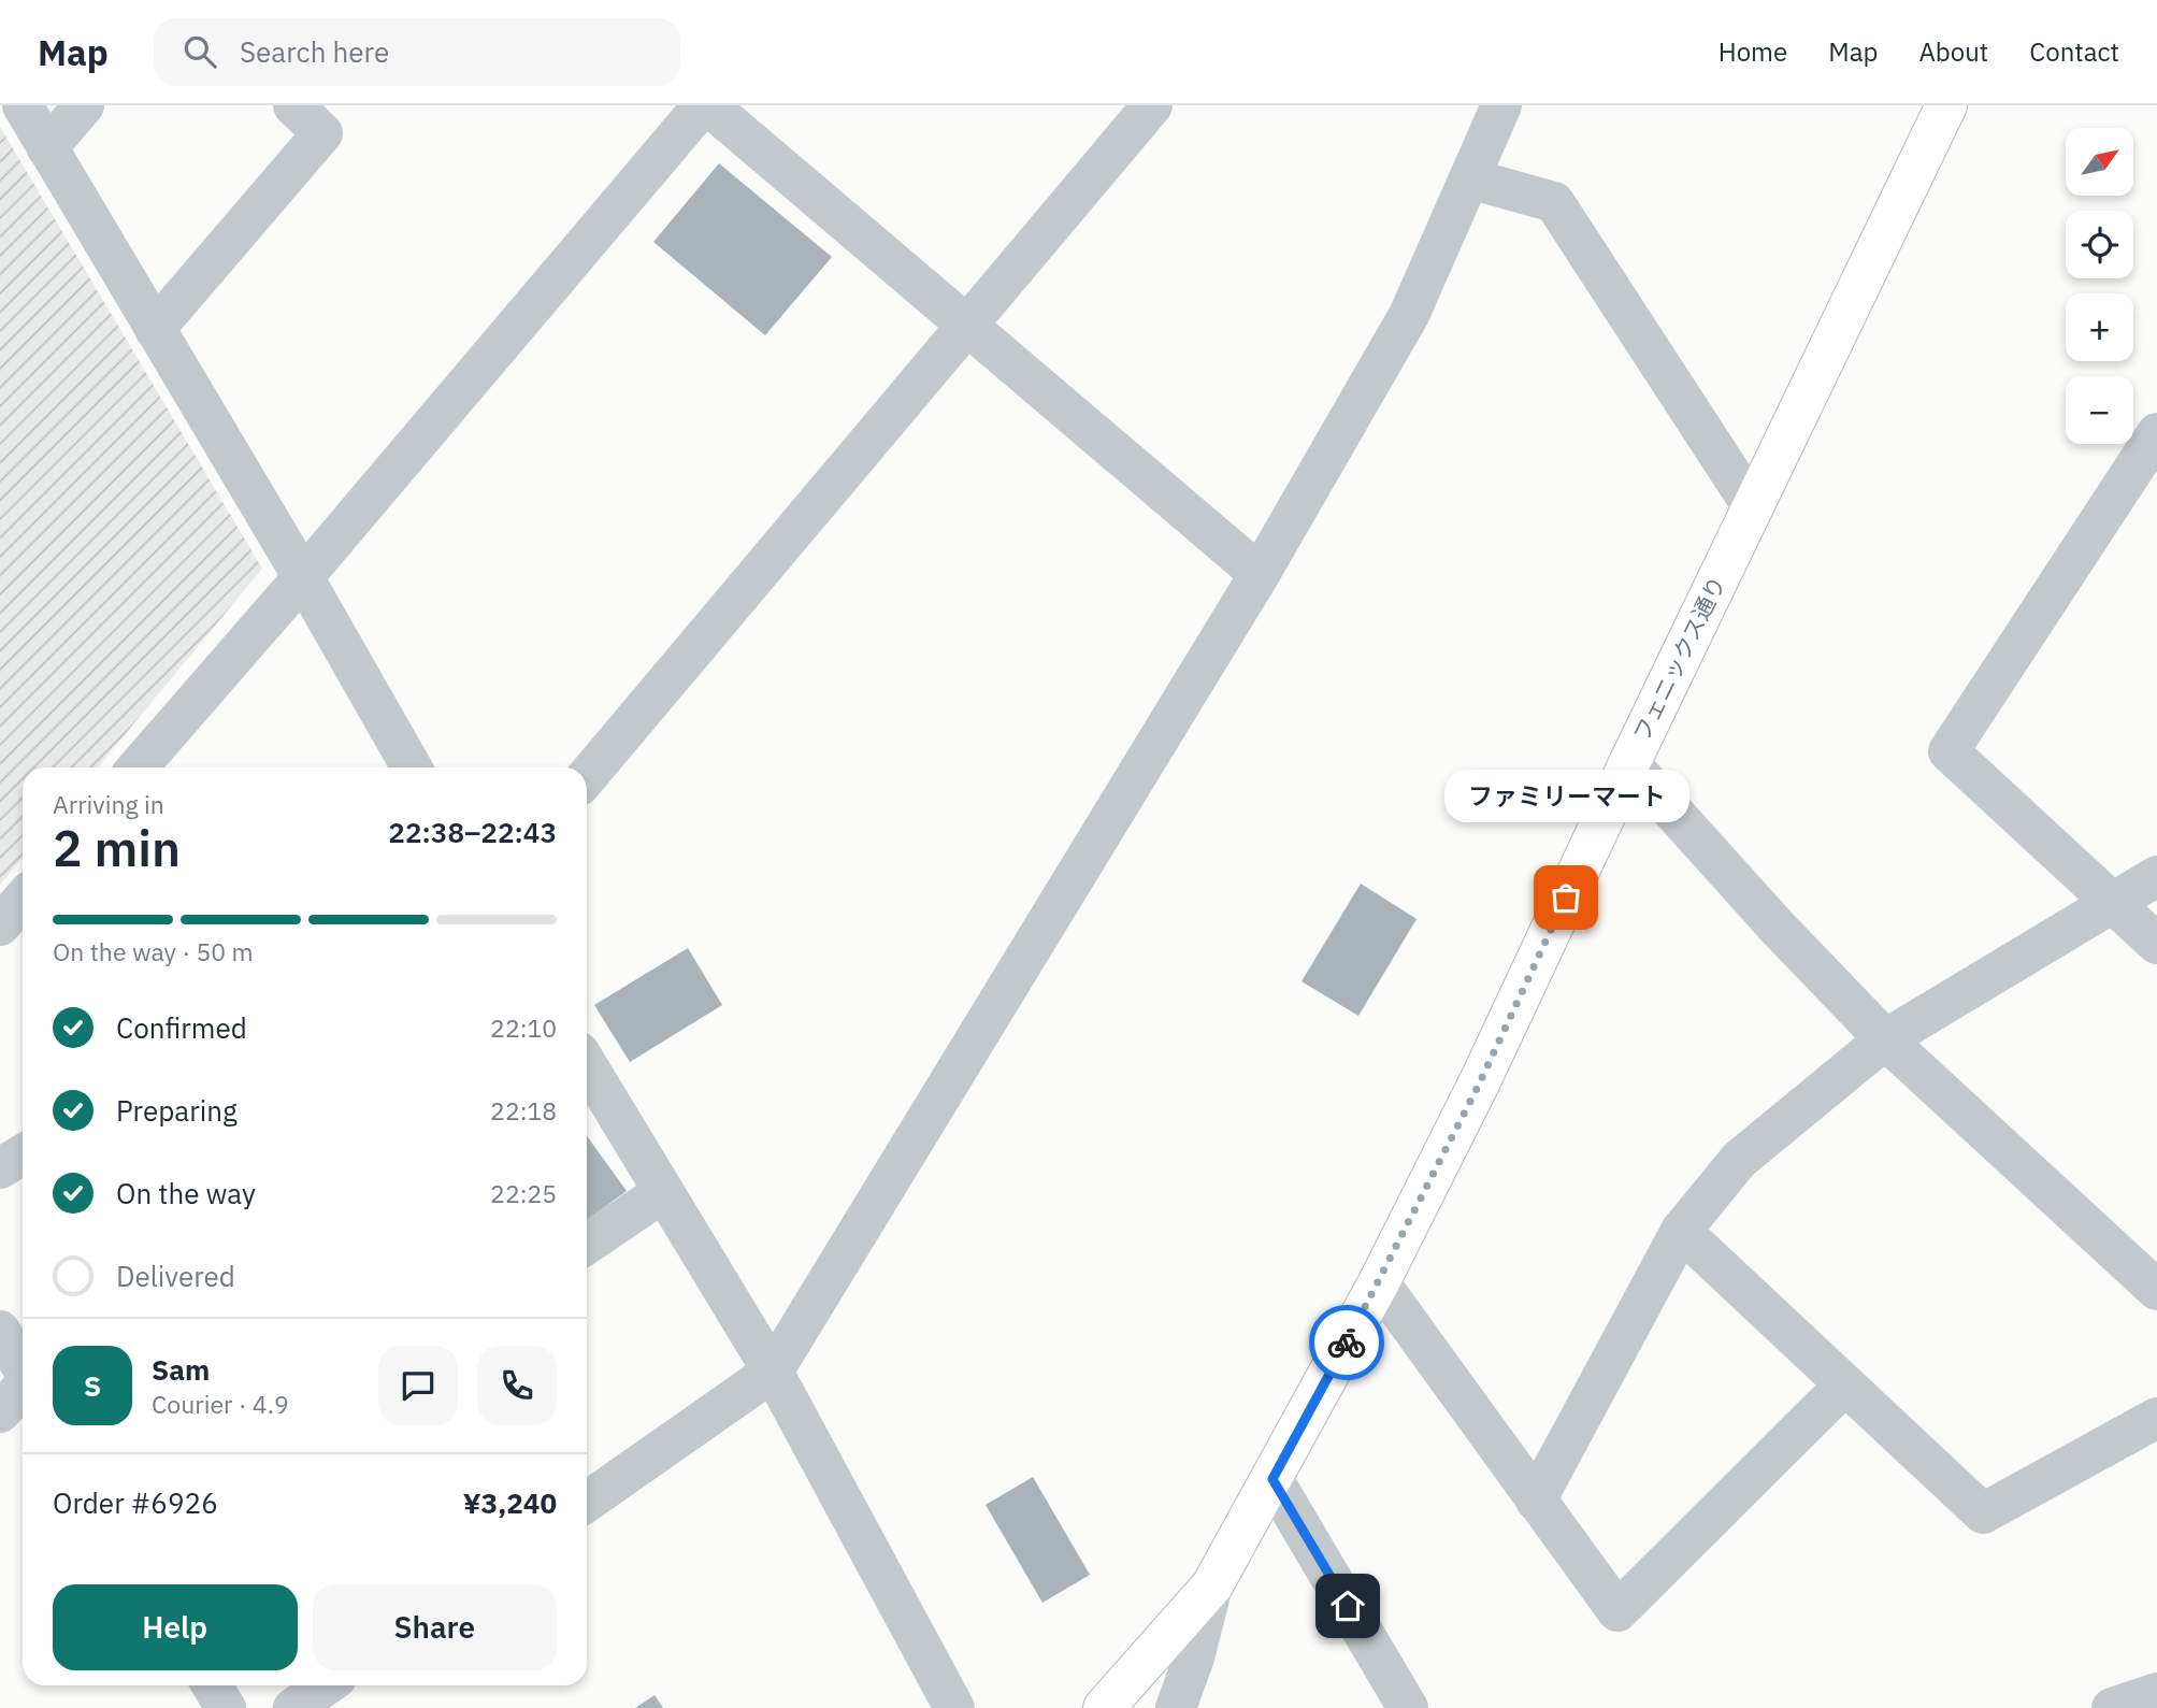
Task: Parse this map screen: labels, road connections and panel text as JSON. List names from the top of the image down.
{
  "streets": {
    "main road": ["フェニックス通り"]
  },
  "places": ["ファミリーマート"],
  "north": "top right",
  "page": {
    "header": "Map",
    "search": "Search here",
    "nav": [
      "Home",
      "Map",
      "About",
      "Contact"
    ],
    "map_buttons": ["+", "−"],
    "heading": ["2 min", "Arriving in", "22:38–22:43"],
    "panel": [
      "Sam",
      "Courier · 4.9",
      "Order #6926",
      "¥3,240"
    ],
    "bubble": "ファミリーマート",
    "bar": "On the way · 50 m",
    "list": [
      ["Confirmed", "22:10"],
      ["Preparing", "22:18"],
      ["On the way", "22:25"],
      "Delivered"
    ],
    "round": "S",
    "buttons": ["Help", "Share"]
  }
}
